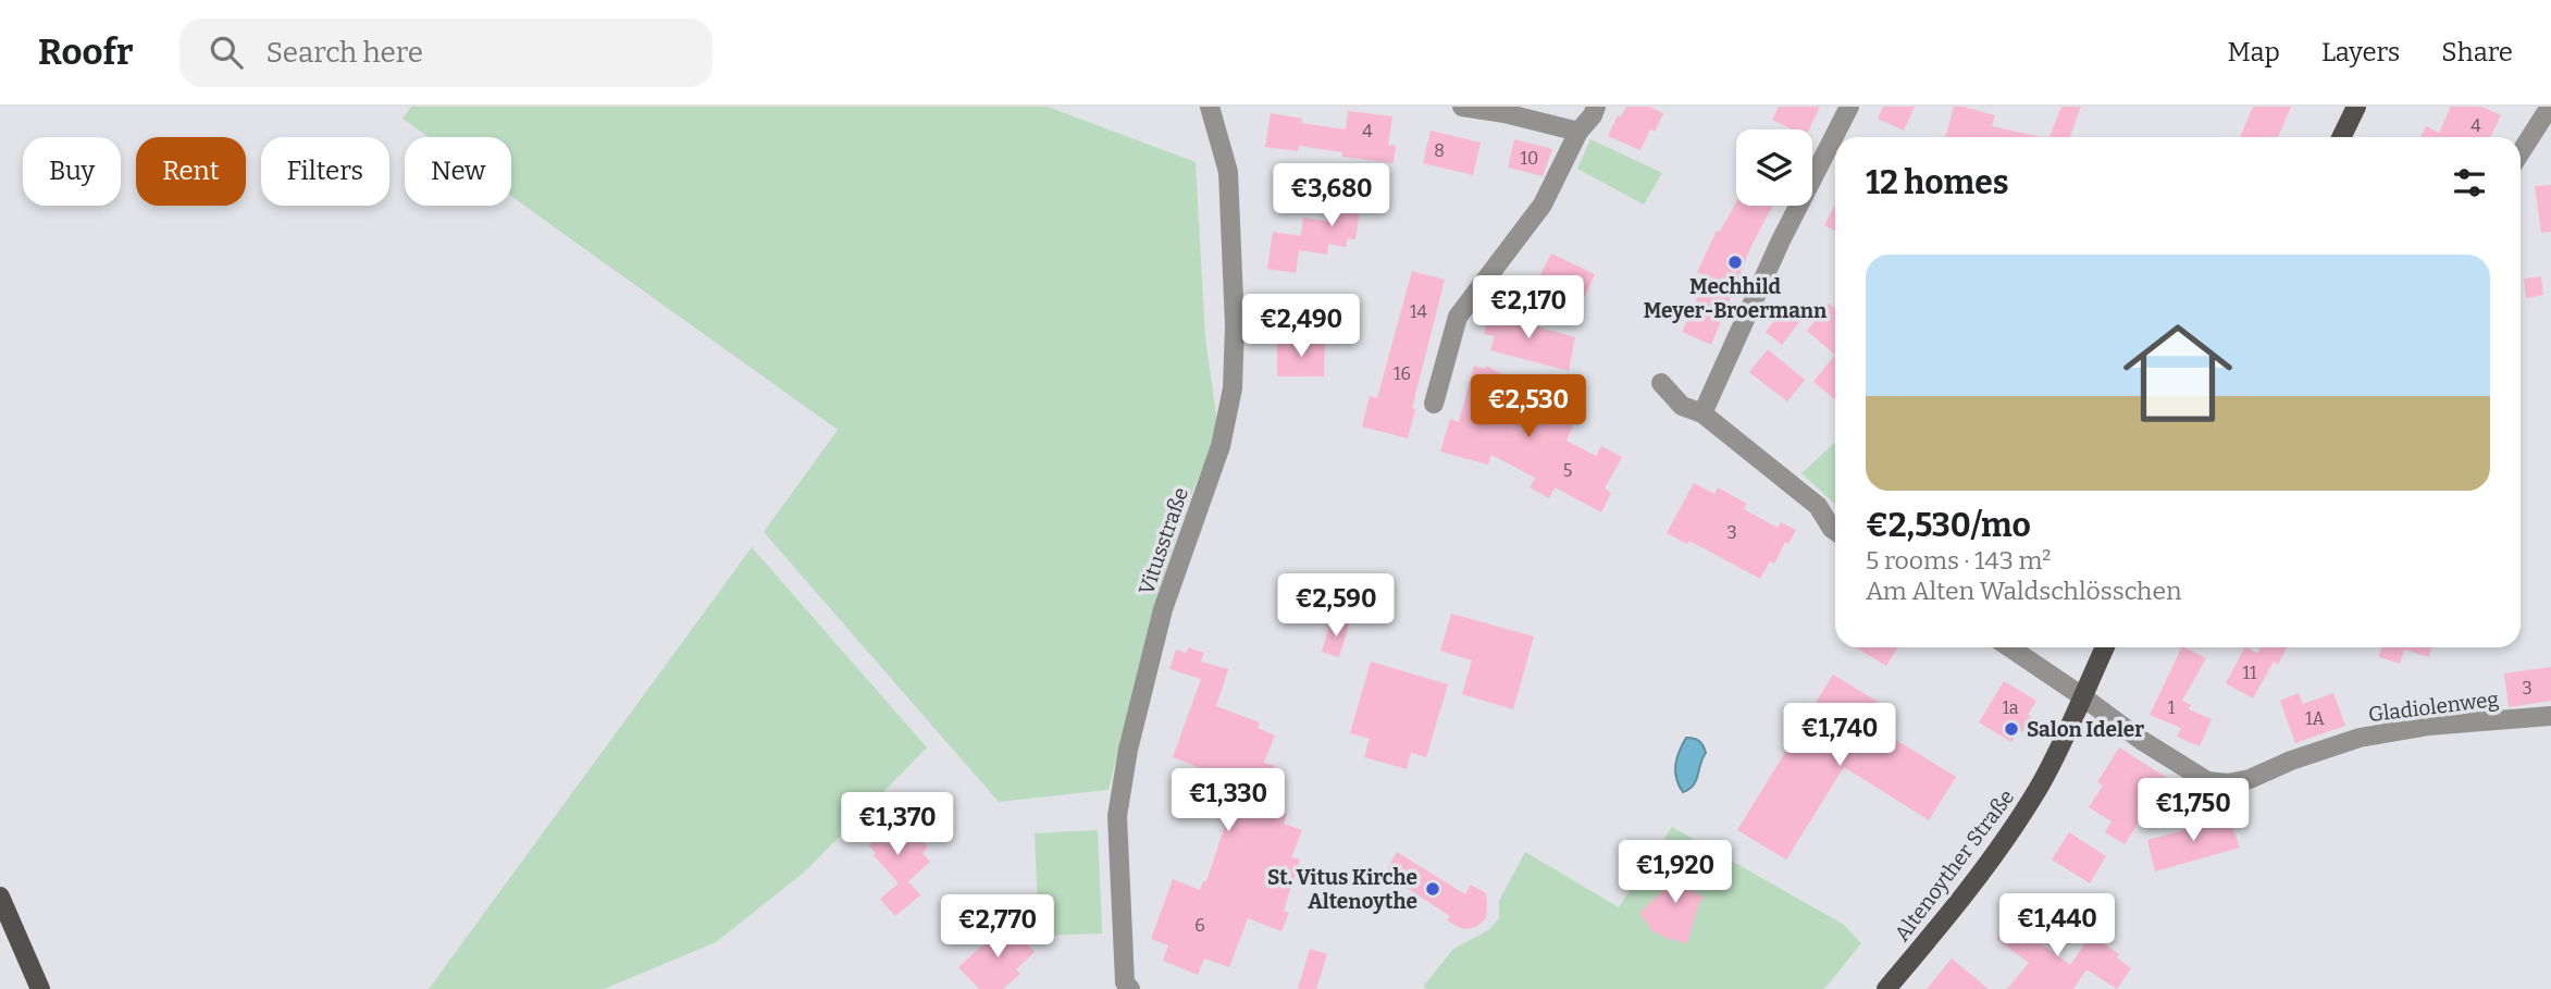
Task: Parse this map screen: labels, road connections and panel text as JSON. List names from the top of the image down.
{
  "streets": {
    "main road": ["Altenoyther Straße"],
    "street": ["Vitusstraße", "Gladiolenweg"]
  },
  "crossings": [
    ["Gladiolenweg", "Altenoyther Straße"]
  ],
  "places": ["Mechhild Meyer-Broermann", "Salon Ideler", "St. Vitus Kirche Altenoythe"],
  "house_numbers": [
    "4",
    "4",
    "8",
    "10",
    "14",
    "16",
    "5",
    "3",
    "11",
    "3",
    "1a",
    "1",
    "1A",
    "6"
  ],
  "page": {
    "header": "Roofr",
    "search": "Search here",
    "nav": ["Map", "Layers", "Share"],
    "chip": [
      "Buy",
      "Rent",
      "Filters",
      "New"
    ],
    "heading": "12 homes",
    "price": [
      "€3,680",
      "€2,170",
      "€2,490",
      "€2,530",
      "€2,590",
      "€1,740",
      "€1,330",
      "€1,750",
      "€1,370",
      "€1,920",
      "€1,440",
      "€2,770"
    ],
    "list": [
      {
        "name": "€2,530/mo",
        "note": "5 rooms · 143 m² · Am Alten Waldschlösschen"
      }
    ]
  }
}
